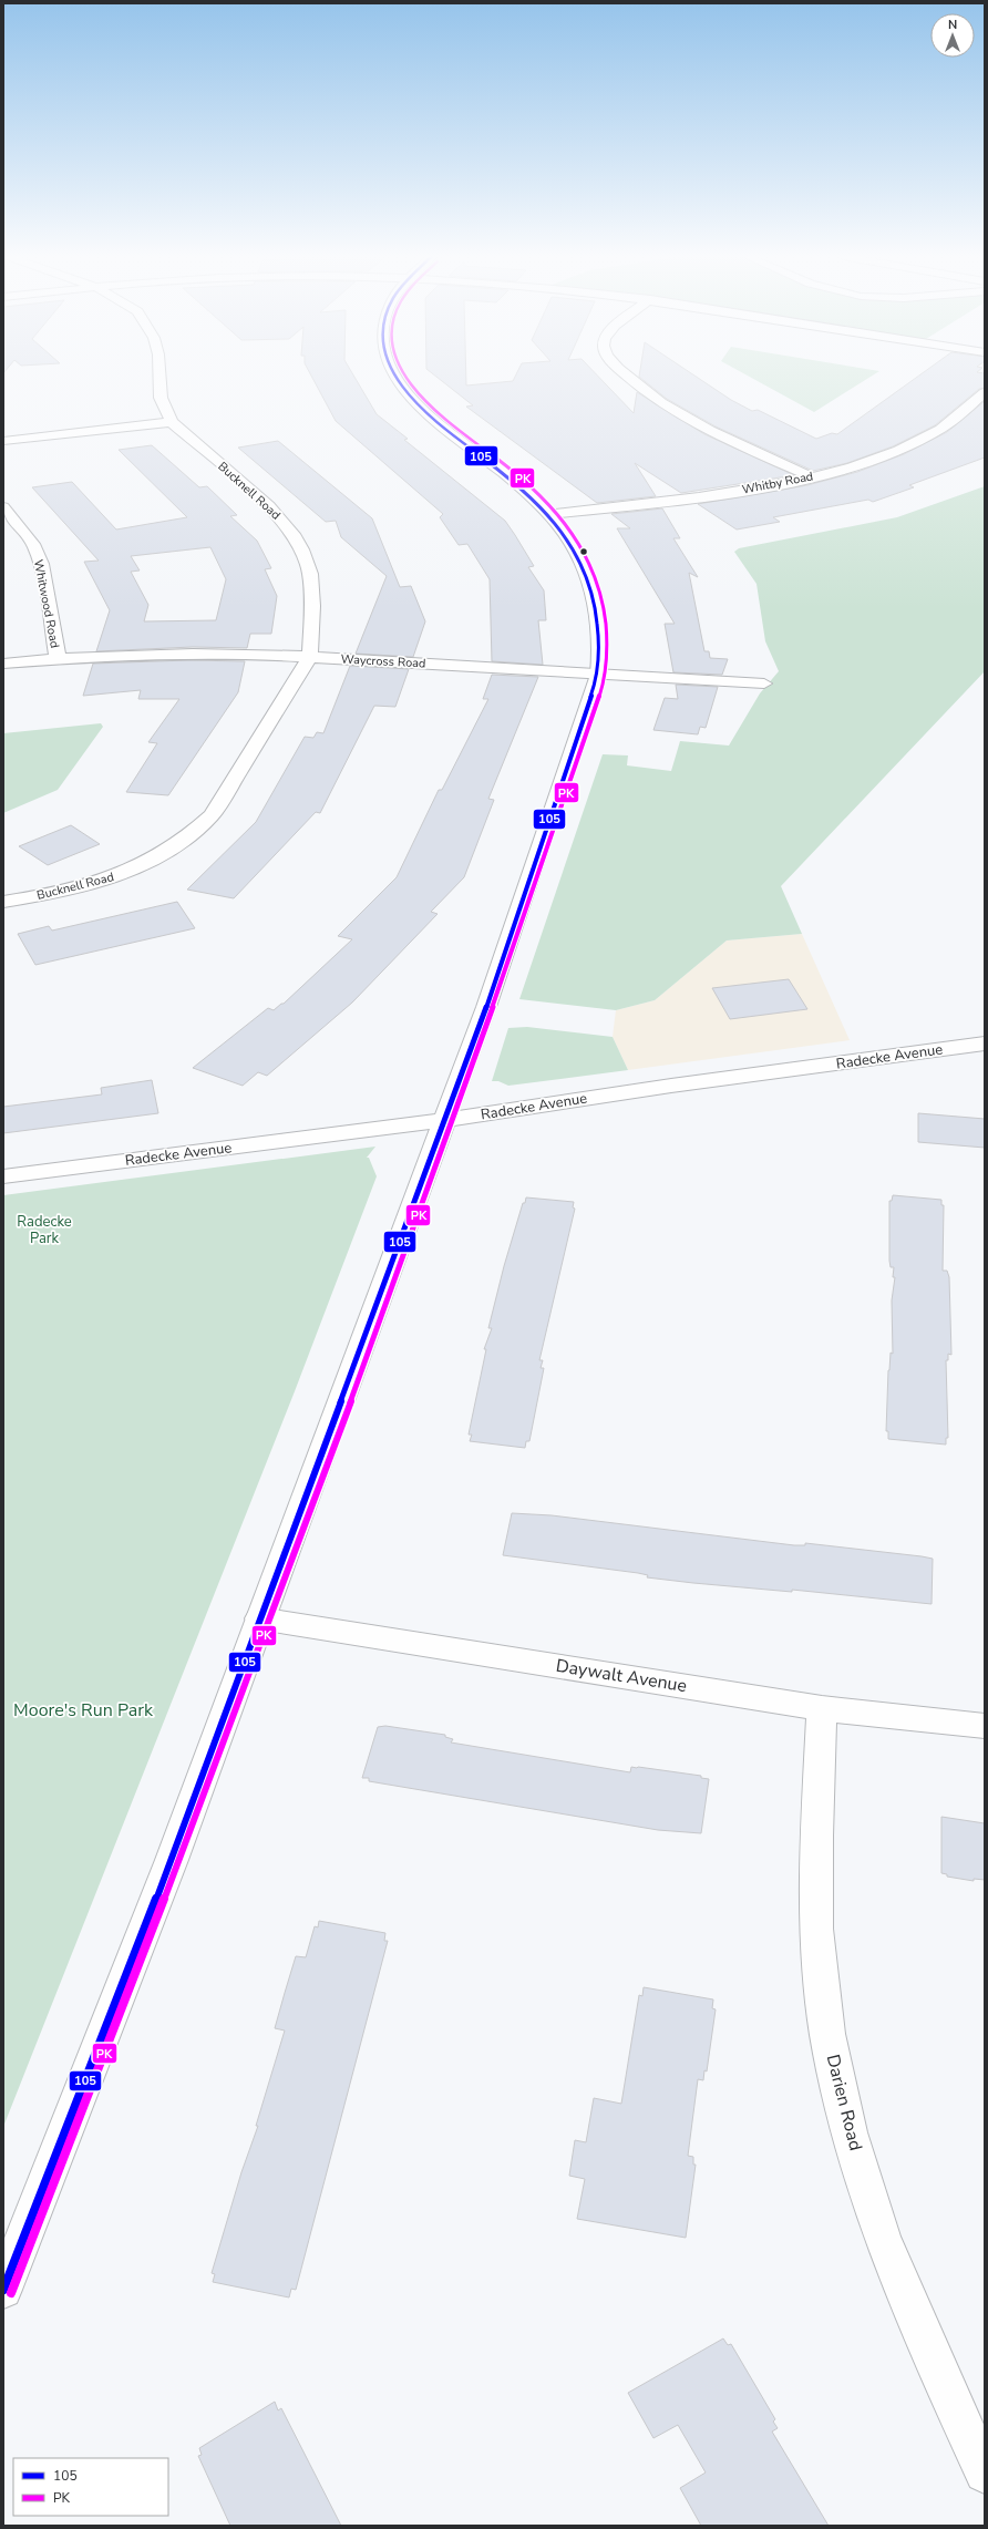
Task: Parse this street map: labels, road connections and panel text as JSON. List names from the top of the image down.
{
  "streets": {
    "street": [
      "Whitby Road",
      "Bucknell Road",
      "Whitwood Road",
      "Waycross Road",
      "Radecke Avenue",
      "Daywalt Avenue",
      "Darien Road"
    ]
  },
  "crossings": [
    ["Bucknell Road", "Waycross Road"],
    ["Whitwood Road", "Waycross Road"],
    ["Daywalt Avenue", "Darien Road"]
  ],
  "parks": ["Radecke Park", "Moore's Run Park"],
  "lines": ["transit line 105", "transit line PK"],
  "legend": ["105", "PK"],
  "north": "top"
}
